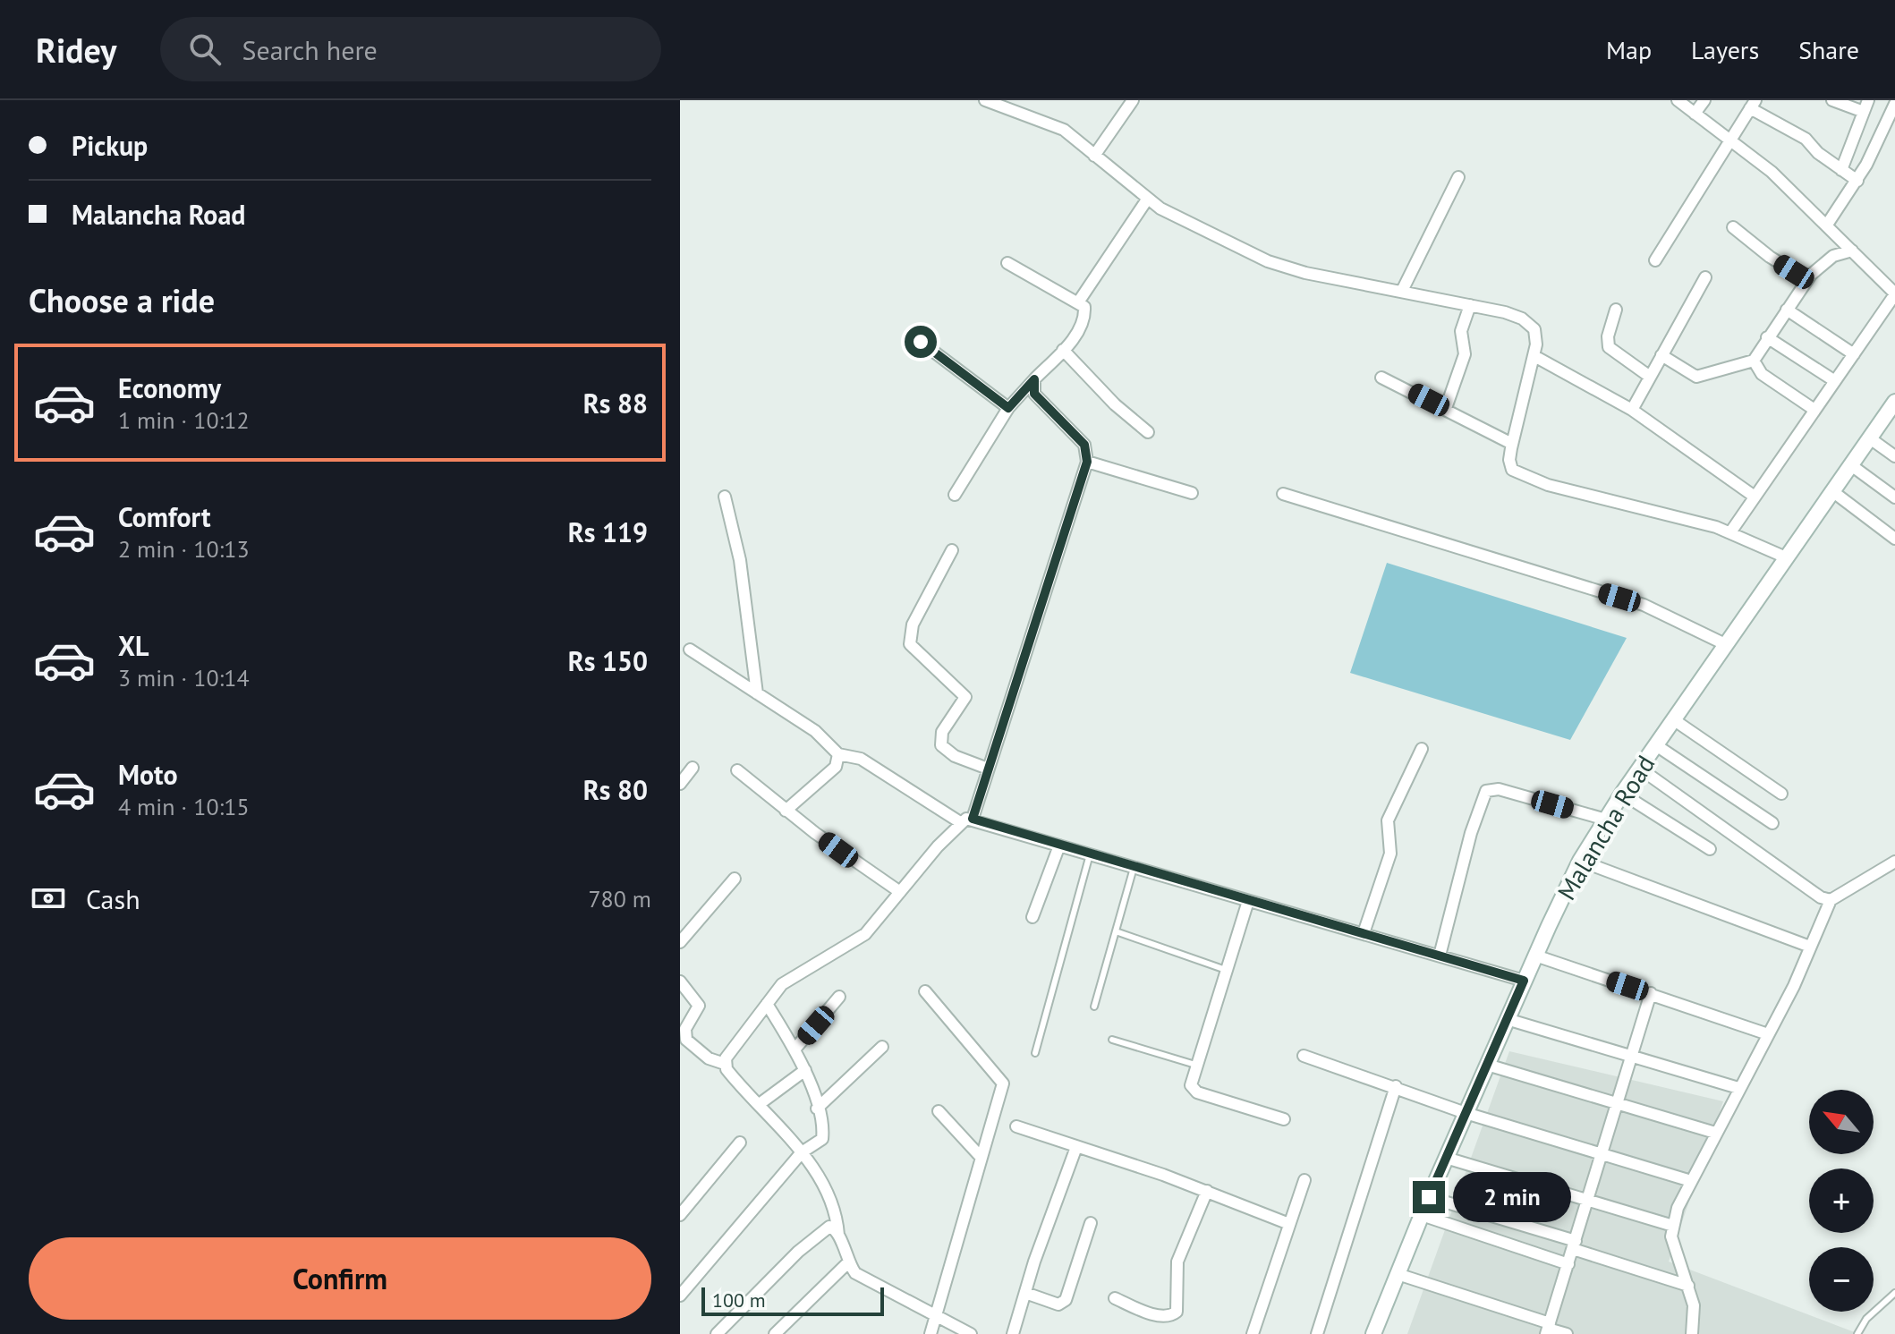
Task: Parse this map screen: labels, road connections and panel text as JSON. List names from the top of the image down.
{
  "streets": {
    "main road": ["Malancha Road"]
  },
  "scale_bar": "100 m",
  "north": "top left",
  "page": {
    "header": "Ridey",
    "search": "Search here",
    "nav": ["Map", "Layers", "Share"],
    "banner": ["Pickup", "Malancha Road"],
    "heading": "Choose a ride",
    "list": [
      {
        "name": "Economy",
        "note": "1 min · 10:12",
        "value": "Rs 88"
      },
      {
        "name": "Comfort",
        "note": "2 min · 10:13",
        "value": "Rs 119"
      },
      {
        "name": "XL",
        "note": "3 min · 10:14",
        "value": "Rs 150"
      },
      {
        "name": "Moto",
        "note": "4 min · 10:15",
        "value": "Rs 80"
      }
    ],
    "pay": ["Cash", "780 m"],
    "map_buttons": ["+", "−"],
    "bubble": "2 min",
    "buttons": "Confirm",
    "scale": "100 m"
  }
}
